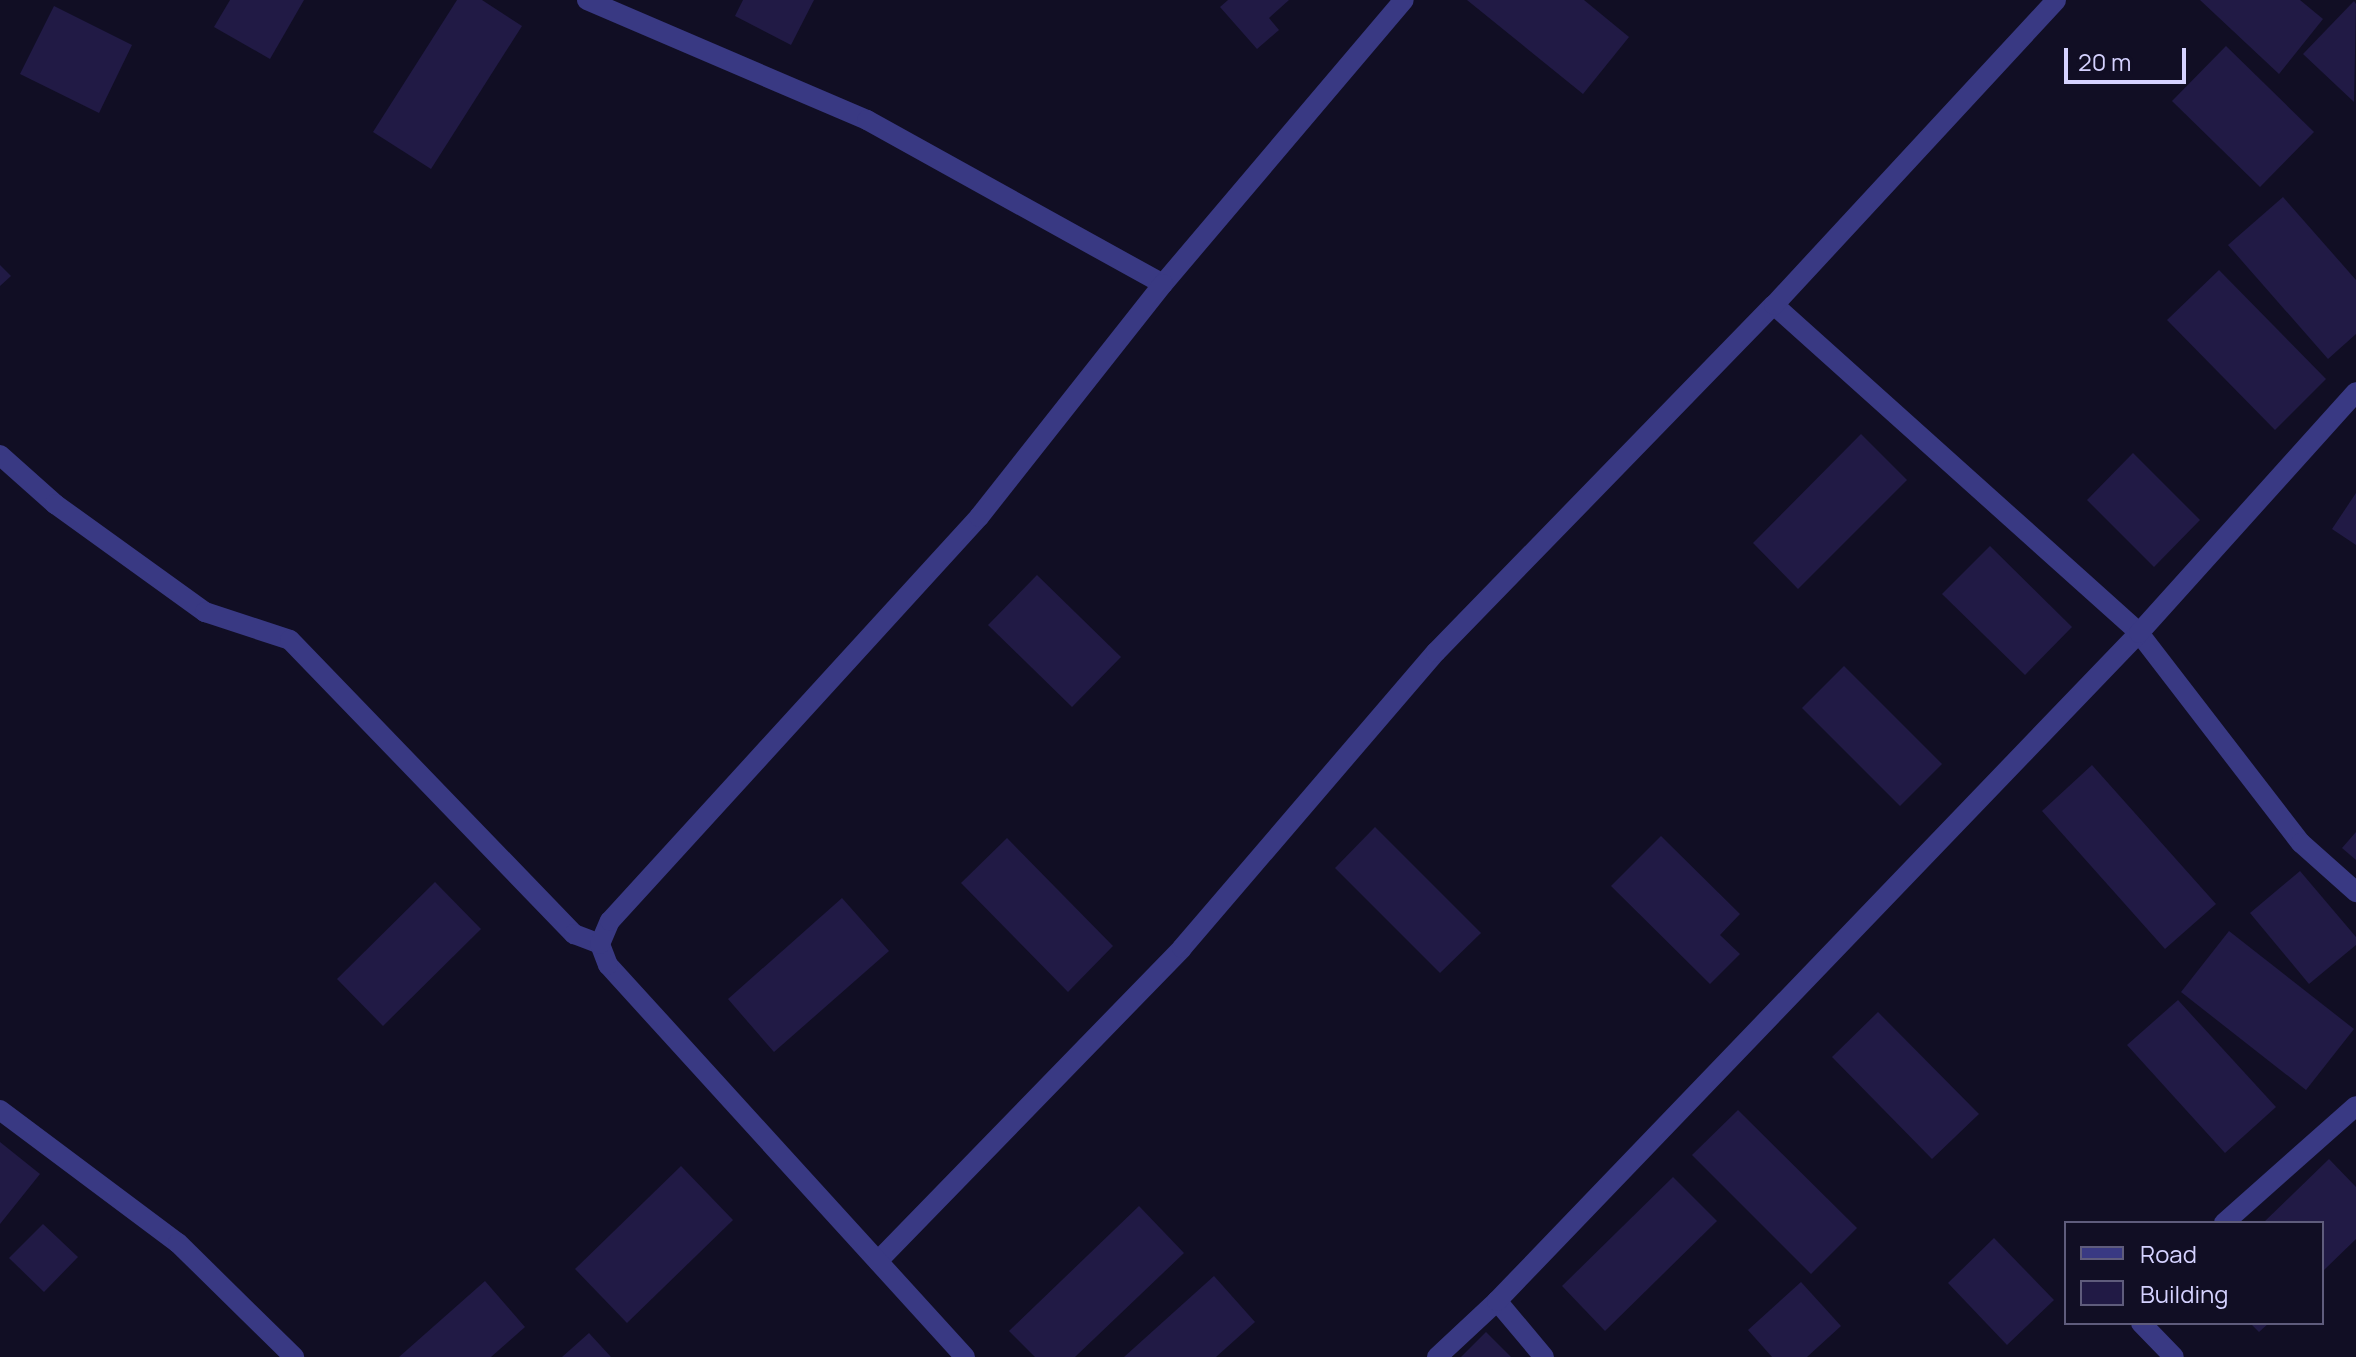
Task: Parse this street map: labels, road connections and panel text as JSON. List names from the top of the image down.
{
  "legend": ["Road", "Building"],
  "scale_bar": "20 m"
}
